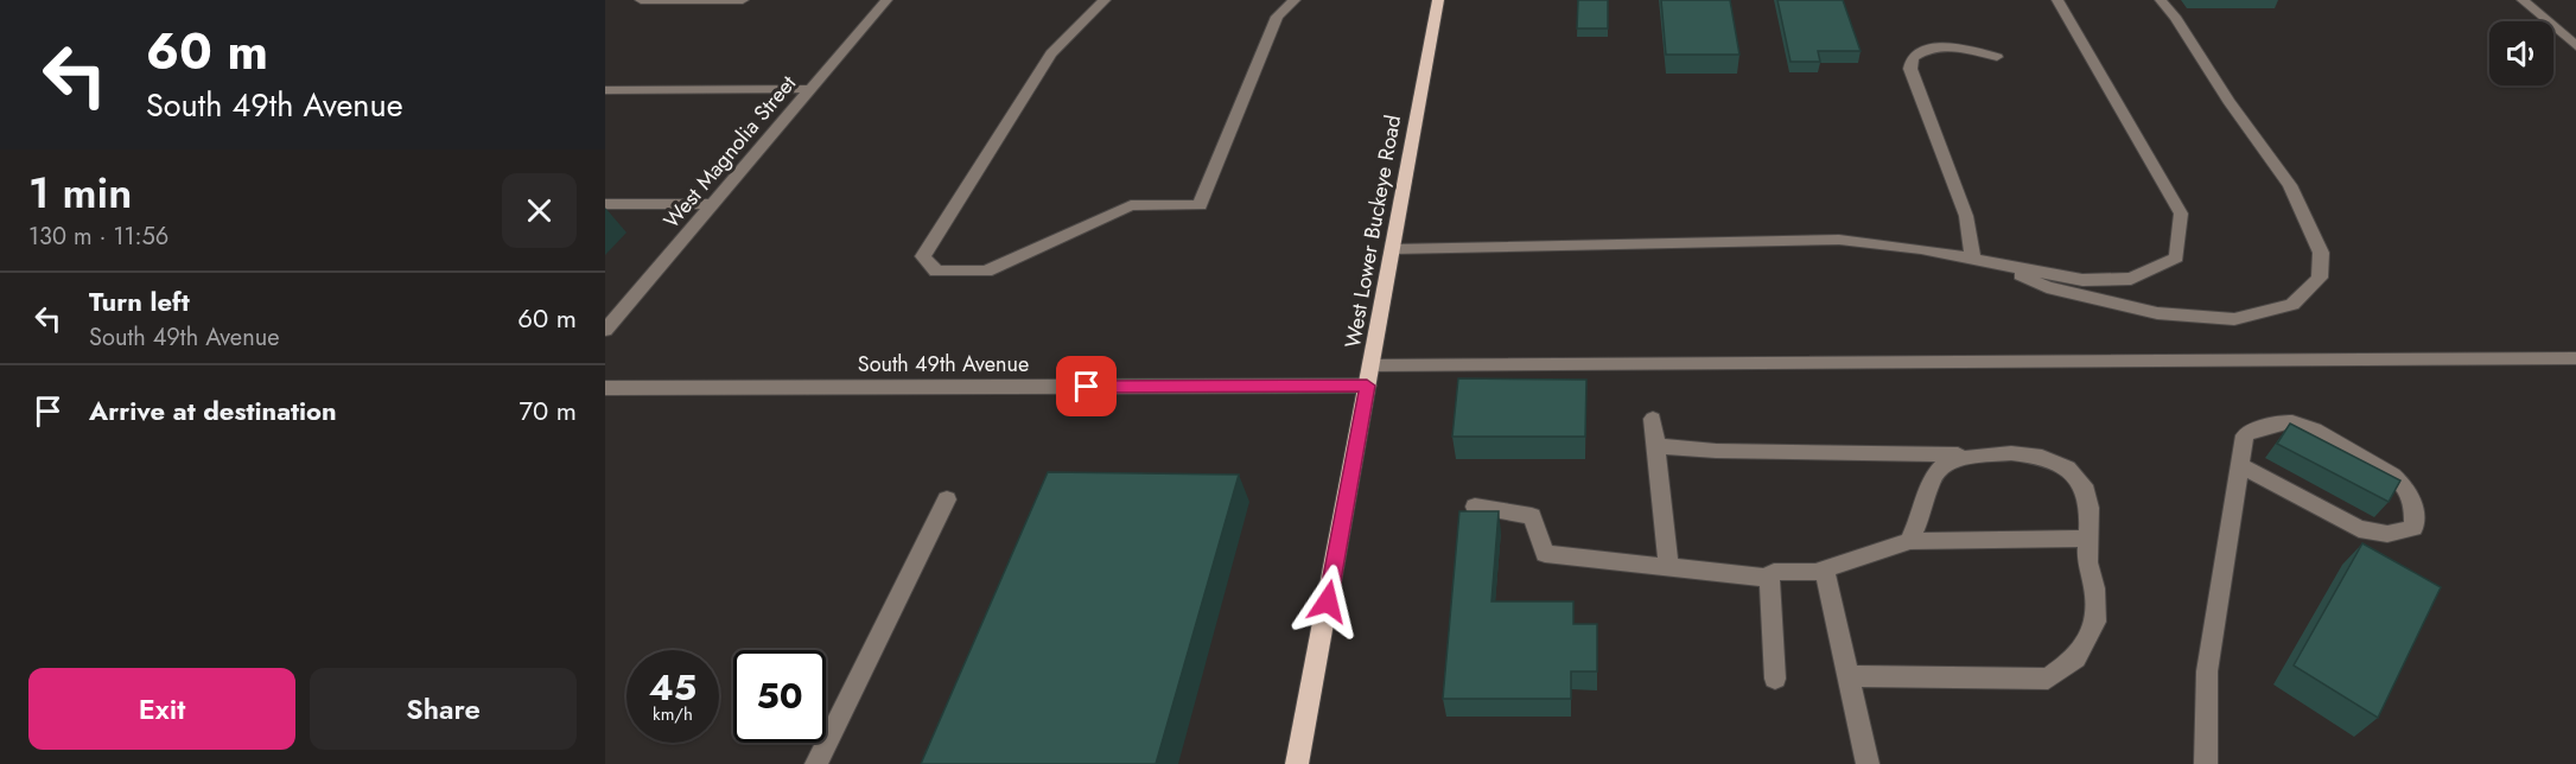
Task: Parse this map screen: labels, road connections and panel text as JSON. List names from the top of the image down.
{
  "streets": {
    "main road": ["West Lower Buckeye Road"],
    "street": ["West Magnolia Street", "South 49th Avenue"]
  },
  "crossings": [
    ["West Lower Buckeye Road", "South 49th Avenue"]
  ],
  "page": {
    "turn": ["60 m", "South 49th Avenue"],
    "heading": ["1 min", "130 m · 11:56"],
    "list": [
      {
        "name": "Turn left",
        "note": "South 49th Avenue",
        "value": "60 m"
      },
      {
        "name": "Arrive at destination",
        "value": "70 m"
      }
    ],
    "speed": "45 km/h",
    "limit": "50",
    "buttons": ["Exit", "Share"]
  }
}
